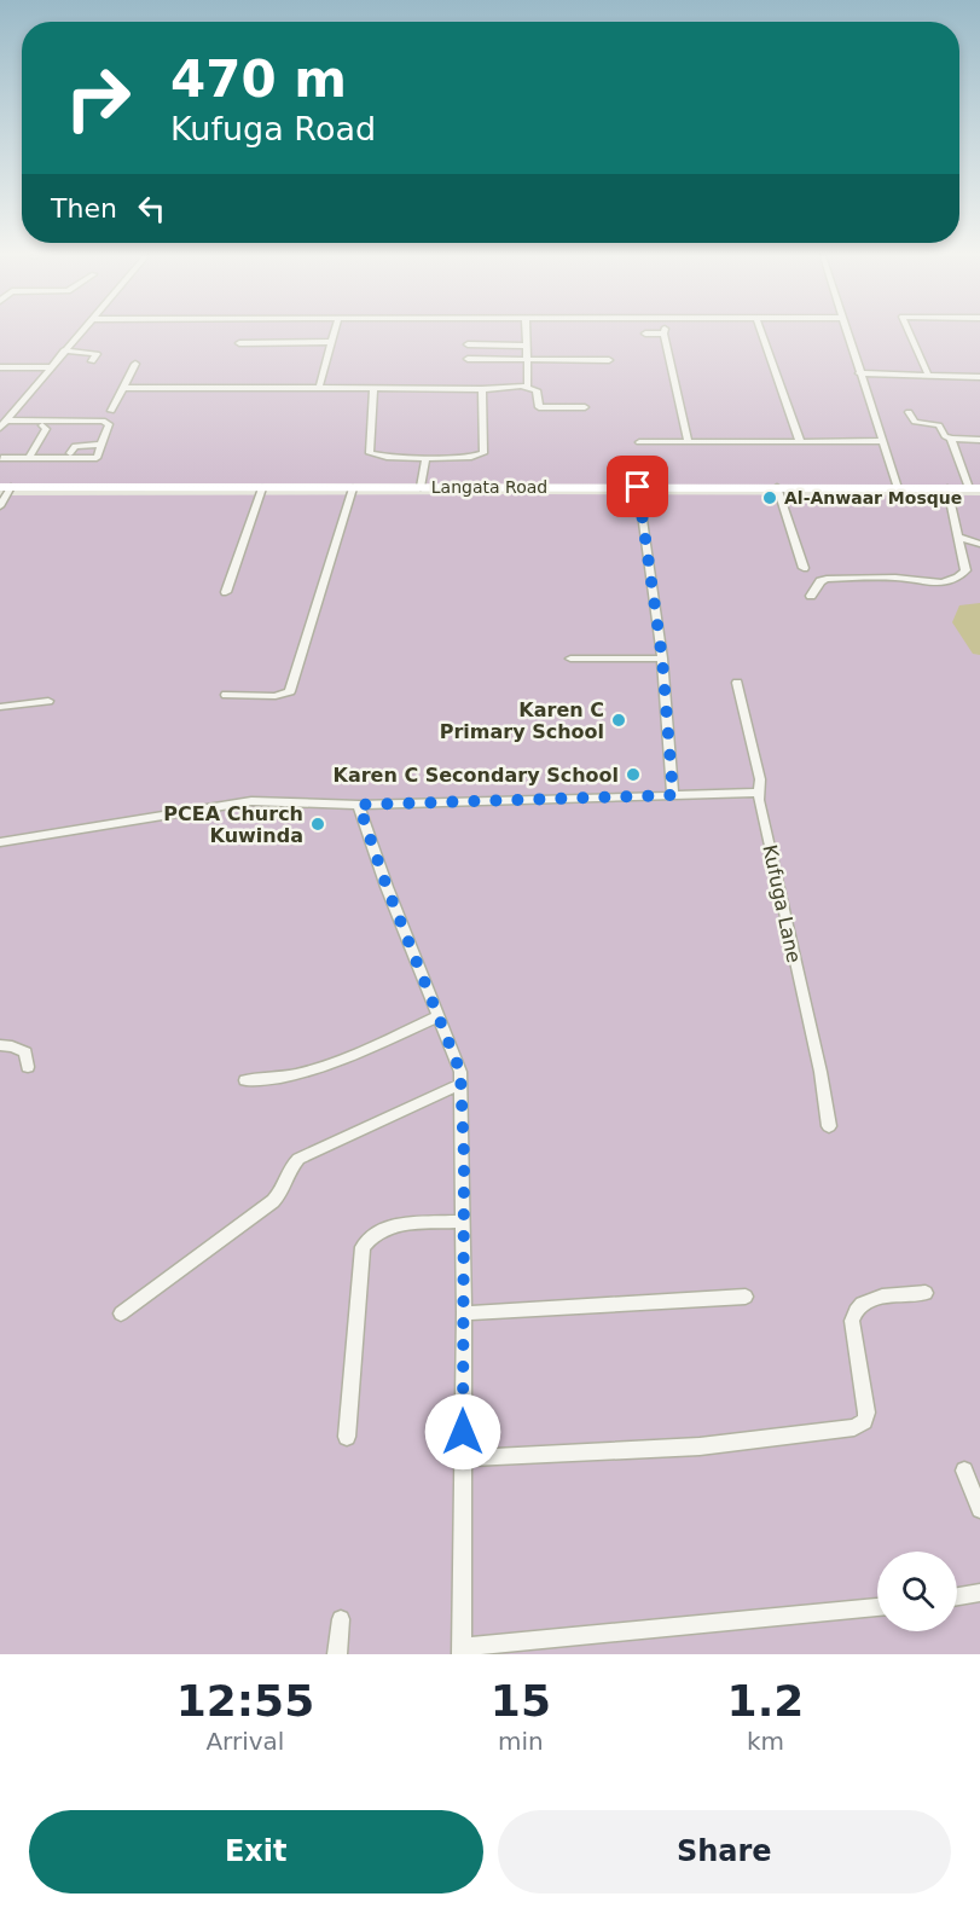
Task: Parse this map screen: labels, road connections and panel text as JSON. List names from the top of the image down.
{
  "streets": {
    "main road": ["Langata Road"],
    "street": ["Kufuga Lane"]
  },
  "places": [
    "Al-Anwaar Mosque",
    "Karen C Primary School",
    "Karen C Secondary School",
    "PCEA Church Kuwinda"
  ],
  "page": {
    "turn": ["470 m", "Kufuga Road"],
    "then": "Then",
    "eta": [
      "12:55",
      "Arrival",
      "15",
      "min",
      "1.2",
      "km"
    ],
    "buttons": ["Exit", "Share"]
  }
}
